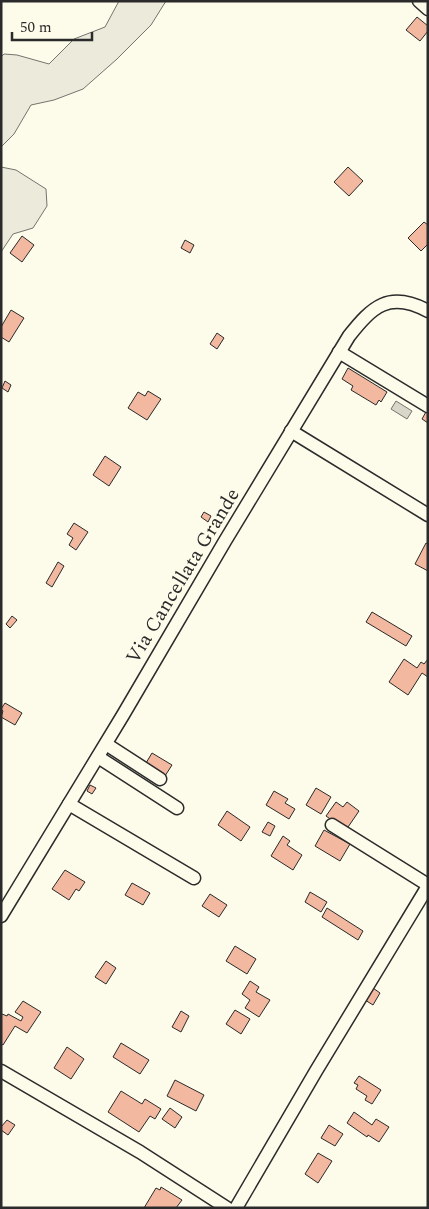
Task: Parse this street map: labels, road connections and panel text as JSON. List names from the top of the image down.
{
  "streets": {
    "street": ["Via Cancellata Grande"]
  },
  "scale_bar": "50 m"
}
